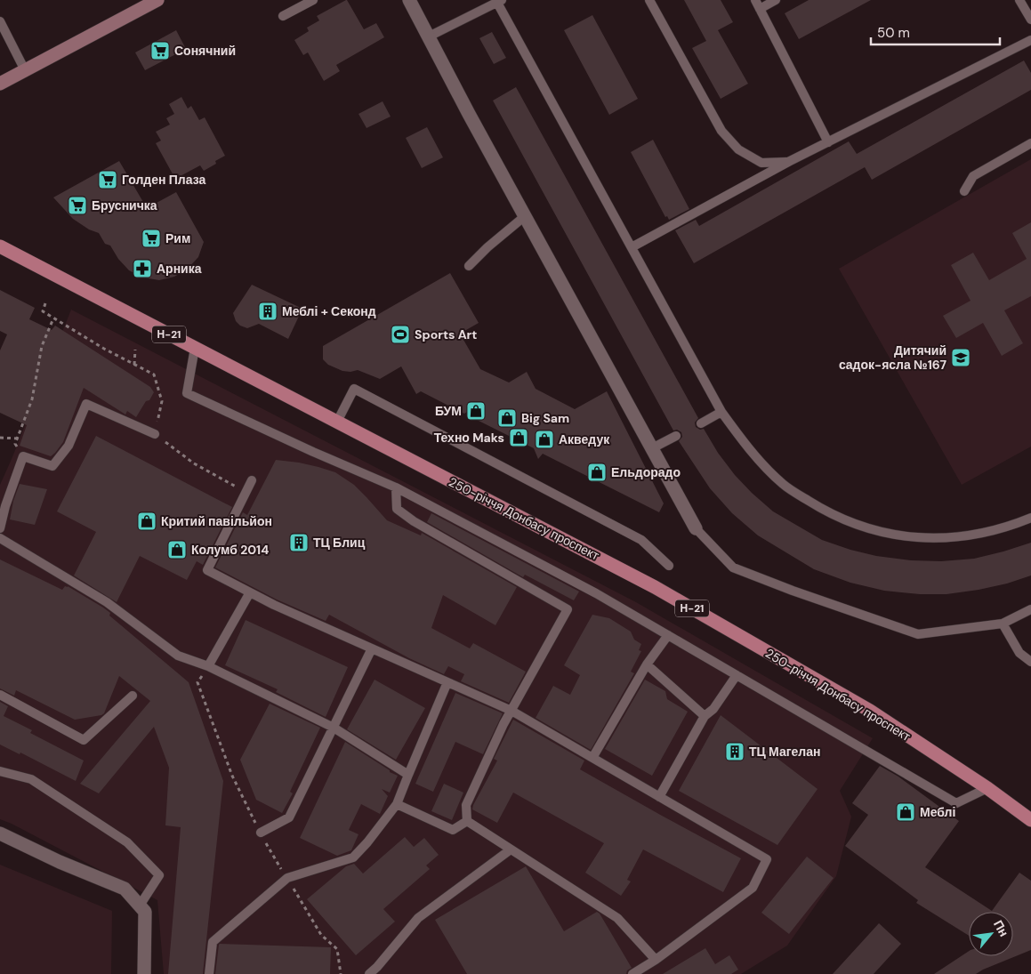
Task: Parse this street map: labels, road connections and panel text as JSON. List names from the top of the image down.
{
  "streets": {
    "main road": ["Н-21", "250-річчя Донбасу проспект"]
  },
  "places": {
    "supermarket": [
      "Сонячний",
      "Голден Плаза",
      "Брусничка",
      "Рим"
    ],
    "pharmacy": ["Арника"],
    "building": ["Меблі + Секонд", "ТЦ Блиц", "ТЦ Магелан"],
    "sports": ["Sports Art"],
    "school or university": ["Дитячий садок-ясла №167"],
    "shop": [
      "БУМ",
      "Big Sam",
      "Техно Maks",
      "Акведук",
      "Ельдорадо",
      "Критий павільйон",
      "Колумб 2014",
      "Меблі"
    ]
  },
  "scale_bar": "50 m",
  "north": "top right"
}
